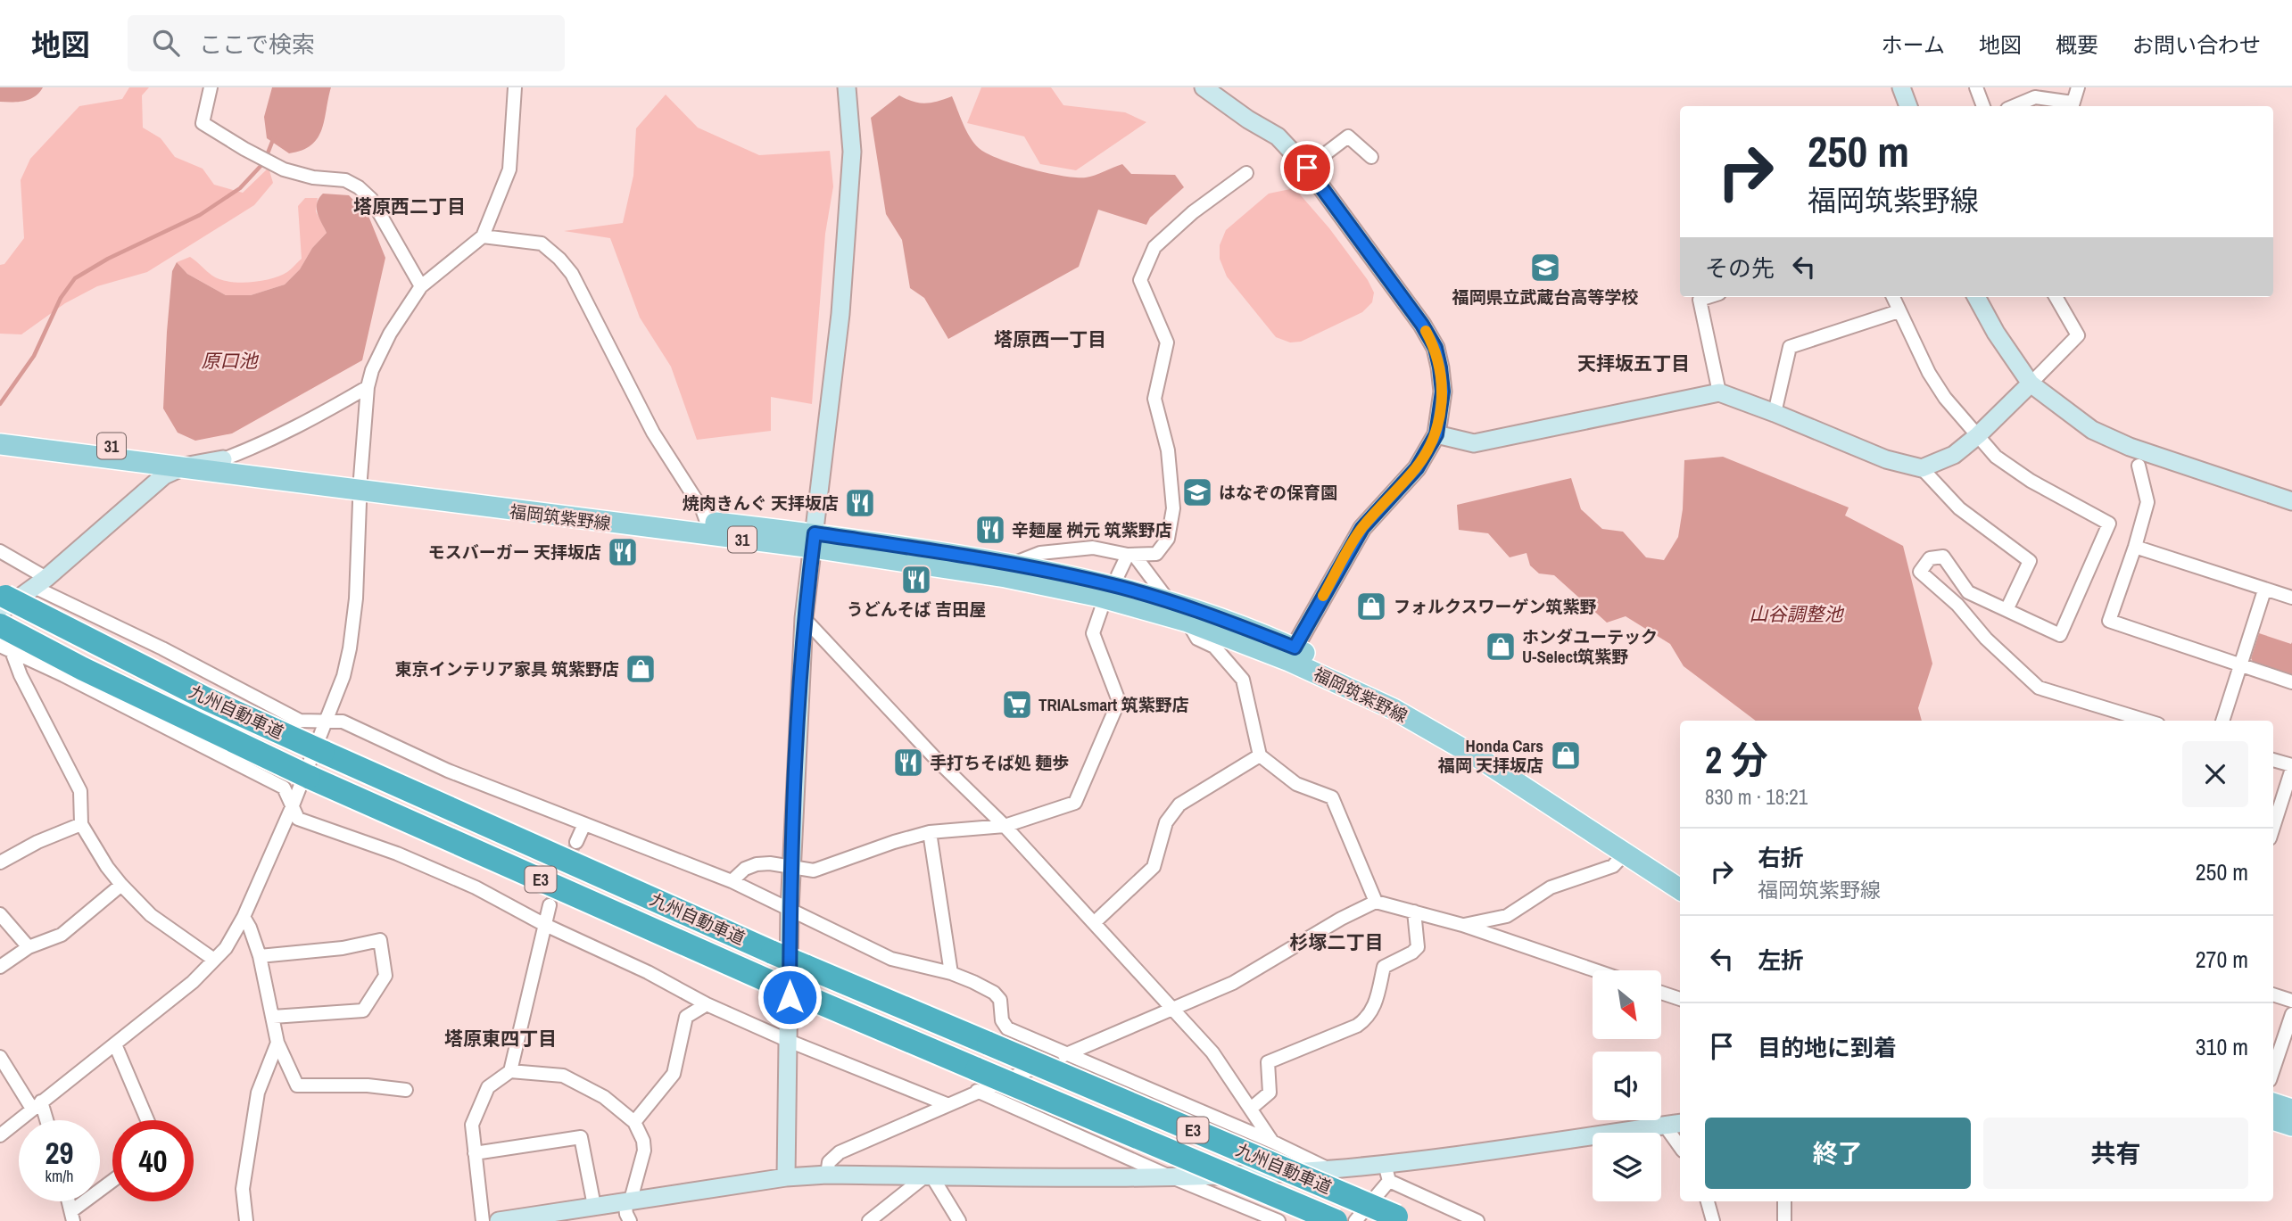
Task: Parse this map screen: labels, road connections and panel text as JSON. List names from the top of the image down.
{
  "streets": {
    "highway": ["九州自動車道", "E3"],
    "main road": ["31", "福岡筑紫野線"]
  },
  "districts": [
    "塔原西二丁目",
    "塔原西一丁目",
    "天拝坂五丁目",
    "杉塚二丁目",
    "塔原東四丁目"
  ],
  "water": ["原口池", "山谷調整池"],
  "places": {
    "school or university": ["福岡県立武蔵台高等学校", "はなぞの保育園"],
    "restaurant": [
      "焼肉きんぐ 天拝坂店",
      "辛麺屋 桝元 筑紫野店",
      "モスバーガー 天拝坂店",
      "うどんそば 吉田屋",
      "手打ちそば処 麺歩"
    ],
    "shop": [
      "フォルクスワーゲン筑紫野",
      "ホンダユーテック U-Select筑紫野",
      "東京インテリア家具 筑紫野店",
      "Honda Cars 福岡 天拝坂店"
    ],
    "supermarket": ["TRIALsmart 筑紫野店"]
  },
  "north": "bottom right",
  "page": {
    "header": "地図",
    "search": "ここで検索",
    "nav": [
      "ホーム",
      "地図",
      "概要",
      "お問い合わせ"
    ],
    "turn": ["250 m", "福岡筑紫野線"],
    "then": "その先",
    "heading": ["2 分", "830 m · 18:21"],
    "list": [
      {
        "name": "右折",
        "note": "福岡筑紫野線",
        "value": "250 m"
      },
      {
        "name": "左折",
        "value": "270 m"
      },
      {
        "name": "目的地に到着",
        "value": "310 m"
      }
    ],
    "buttons": ["終了", "共有"],
    "speed": "29 km/h",
    "limit": "40"
  }
}
